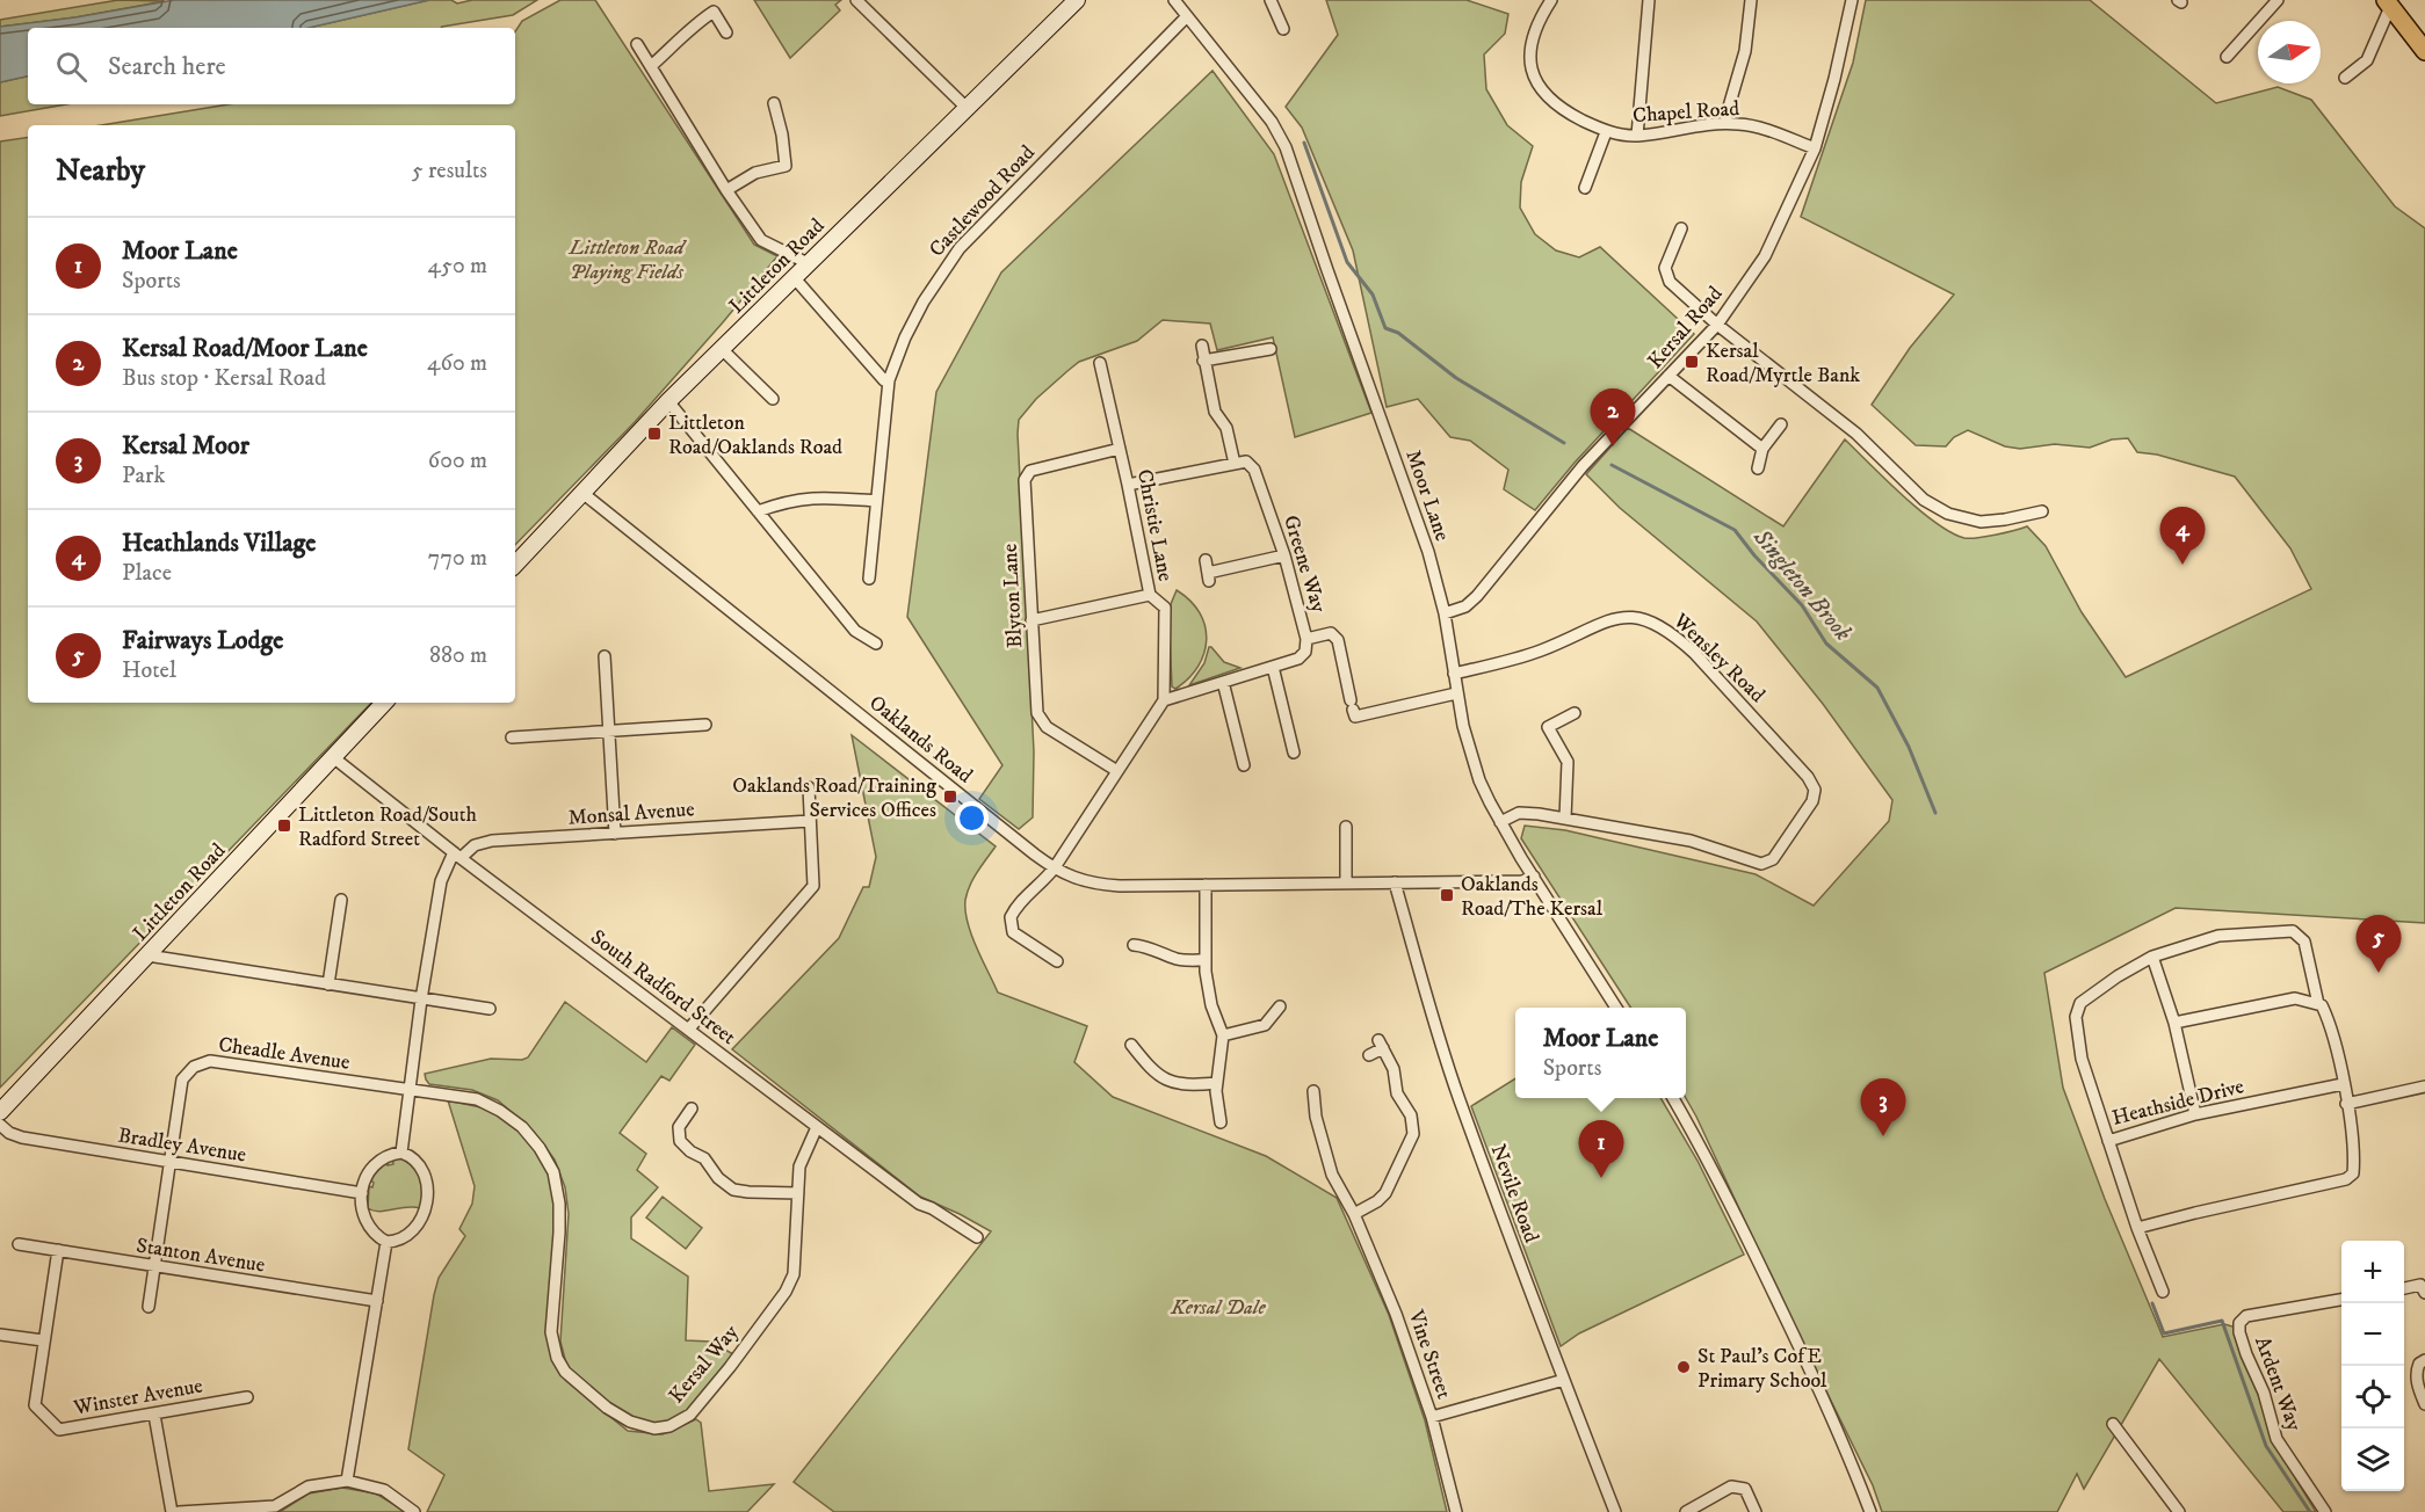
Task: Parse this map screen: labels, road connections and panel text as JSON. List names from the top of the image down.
{
  "streets": {
    "street": [
      "Chapel Road",
      "Castlewood Road",
      "Littleton Road",
      "Kersal Road",
      "Moor Lane",
      "Christie Lane",
      "Greene Way",
      "Blyton Lane",
      "Wensley Road",
      "Oaklands Road",
      "Monsal Avenue",
      "South Radford Street",
      "Cheadle Avenue",
      "Heathside Drive",
      "Bradley Avenue",
      "Nevile Road",
      "Stanton Avenue",
      "Vine Street",
      "Kersal Way",
      "Ardent Way",
      "Winster Avenue"
    ]
  },
  "crossings": [
    ["Chapel Road", "Kersal Road"],
    ["Castlewood Road", "Moor Lane"],
    ["Littleton Road", "Oaklands Road"],
    ["Littleton Road", "South Radford Street"],
    ["Kersal Road", "Moor Lane"],
    ["Moor Lane", "Wensley Road"],
    ["Moor Lane", "Oaklands Road"],
    ["Christie Lane", "Greene Way"],
    ["Christie Lane", "Blyton Lane"],
    ["Oaklands Road", "Nevile Road"],
    ["Monsal Avenue", "South Radford Street"],
    ["South Radford Street", "Kersal Way"],
    ["Cheadle Avenue", "Bradley Avenue"],
    ["Cheadle Avenue", "Stanton Avenue"],
    ["Cheadle Avenue", "Kersal Way"],
    ["Stanton Avenue", "Winster Avenue"]
  ],
  "water": ["Singleton Brook"],
  "parks": ["Littleton Road Playing Fields", "Kersal Dale"],
  "places": {
    "transit": [
      "Kersal Road/Myrtle Bank",
      "Littleton Road/Oaklands Road",
      "Oaklands Road/Training Services Offices",
      "Littleton Road/South Radford Street",
      "Oaklands Road/The Kersal"
    ],
    "other": ["St Paul's CofE Primary School"]
  },
  "north": "right",
  "page": {
    "search": "Search here",
    "heading": ["Nearby", "5 results"],
    "list": [
      {
        "mark": "1",
        "name": "Moor Lane",
        "note": "Sports",
        "value": "450 m"
      },
      {
        "mark": "2",
        "name": "Kersal Road/Moor Lane",
        "note": "Bus stop · Kersal Road",
        "value": "460 m"
      },
      {
        "mark": "3",
        "name": "Kersal Moor",
        "note": "Park",
        "value": "600 m"
      },
      {
        "mark": "4",
        "name": "Heathlands Village",
        "note": "Place",
        "value": "770 m"
      },
      {
        "mark": "5",
        "name": "Fairways Lodge",
        "note": "Hotel",
        "value": "880 m"
      }
    ],
    "pins": [
      "2",
      "4",
      "5",
      "3",
      "1"
    ],
    "popup": ["Moor Lane", "Sports"],
    "map_buttons": ["+", "−"]
  }
}
